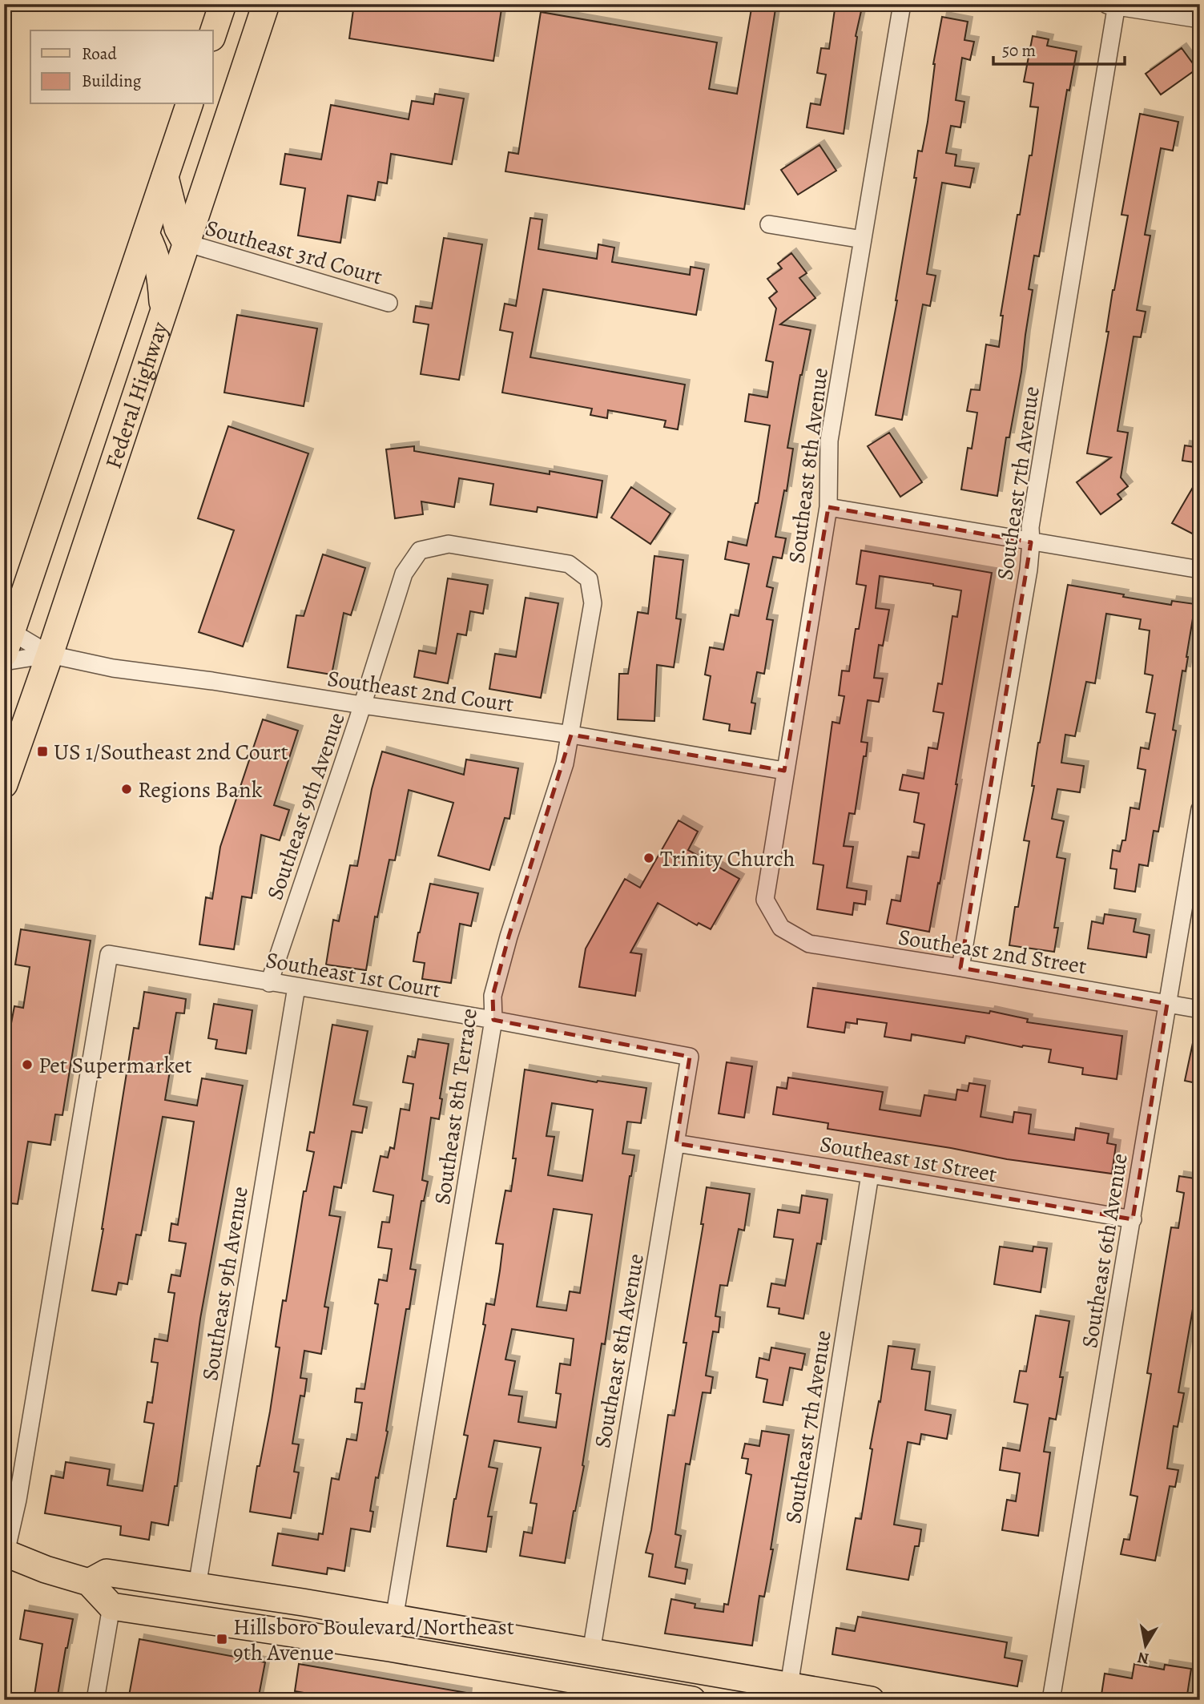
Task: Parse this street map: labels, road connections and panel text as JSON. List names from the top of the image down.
{
  "streets": {
    "main road": ["Federal Highway"],
    "street": [
      "Southeast 3rd Court",
      "Southeast 8th Avenue",
      "Southeast 7th Avenue",
      "Southeast 2nd Court",
      "Southeast 9th Avenue",
      "Southeast 2nd Street",
      "Southeast 1st Court",
      "Southeast 8th Terrace",
      "Southeast 1st Street",
      "Southeast 6th Avenue"
    ]
  },
  "crossings": [
    ["Southeast 3rd Court", "Federal Highway"],
    ["Federal Highway", "Southeast 2nd Court"],
    ["Southeast 8th Avenue", "Southeast 2nd Court"],
    ["Southeast 8th Avenue", "Southeast 2nd Street"],
    ["Southeast 8th Avenue", "Southeast 1st Court"],
    ["Southeast 8th Avenue", "Southeast 1st Street"],
    ["Southeast 7th Avenue", "Southeast 2nd Street"],
    ["Southeast 7th Avenue", "Southeast 1st Street"],
    ["Southeast 2nd Court", "Southeast 9th Avenue"],
    ["Southeast 2nd Court", "Southeast 8th Terrace"],
    ["Southeast 9th Avenue", "Southeast 1st Court"],
    ["Southeast 9th Avenue", "Southeast 8th Terrace"],
    ["Southeast 2nd Street", "Southeast 6th Avenue"],
    ["Southeast 1st Court", "Southeast 8th Terrace"],
    ["Southeast 1st Street", "Southeast 6th Avenue"]
  ],
  "places": {
    "transit": ["US 1/Southeast 2nd Court", "Hillsboro Boulevard/Northeast 9th Avenue"],
    "other": ["Regions Bank", "Trinity Church", "Pet Supermarket"]
  },
  "legend": ["Road", "Building"],
  "scale_bar": "50 m",
  "north": "bottom"
}
